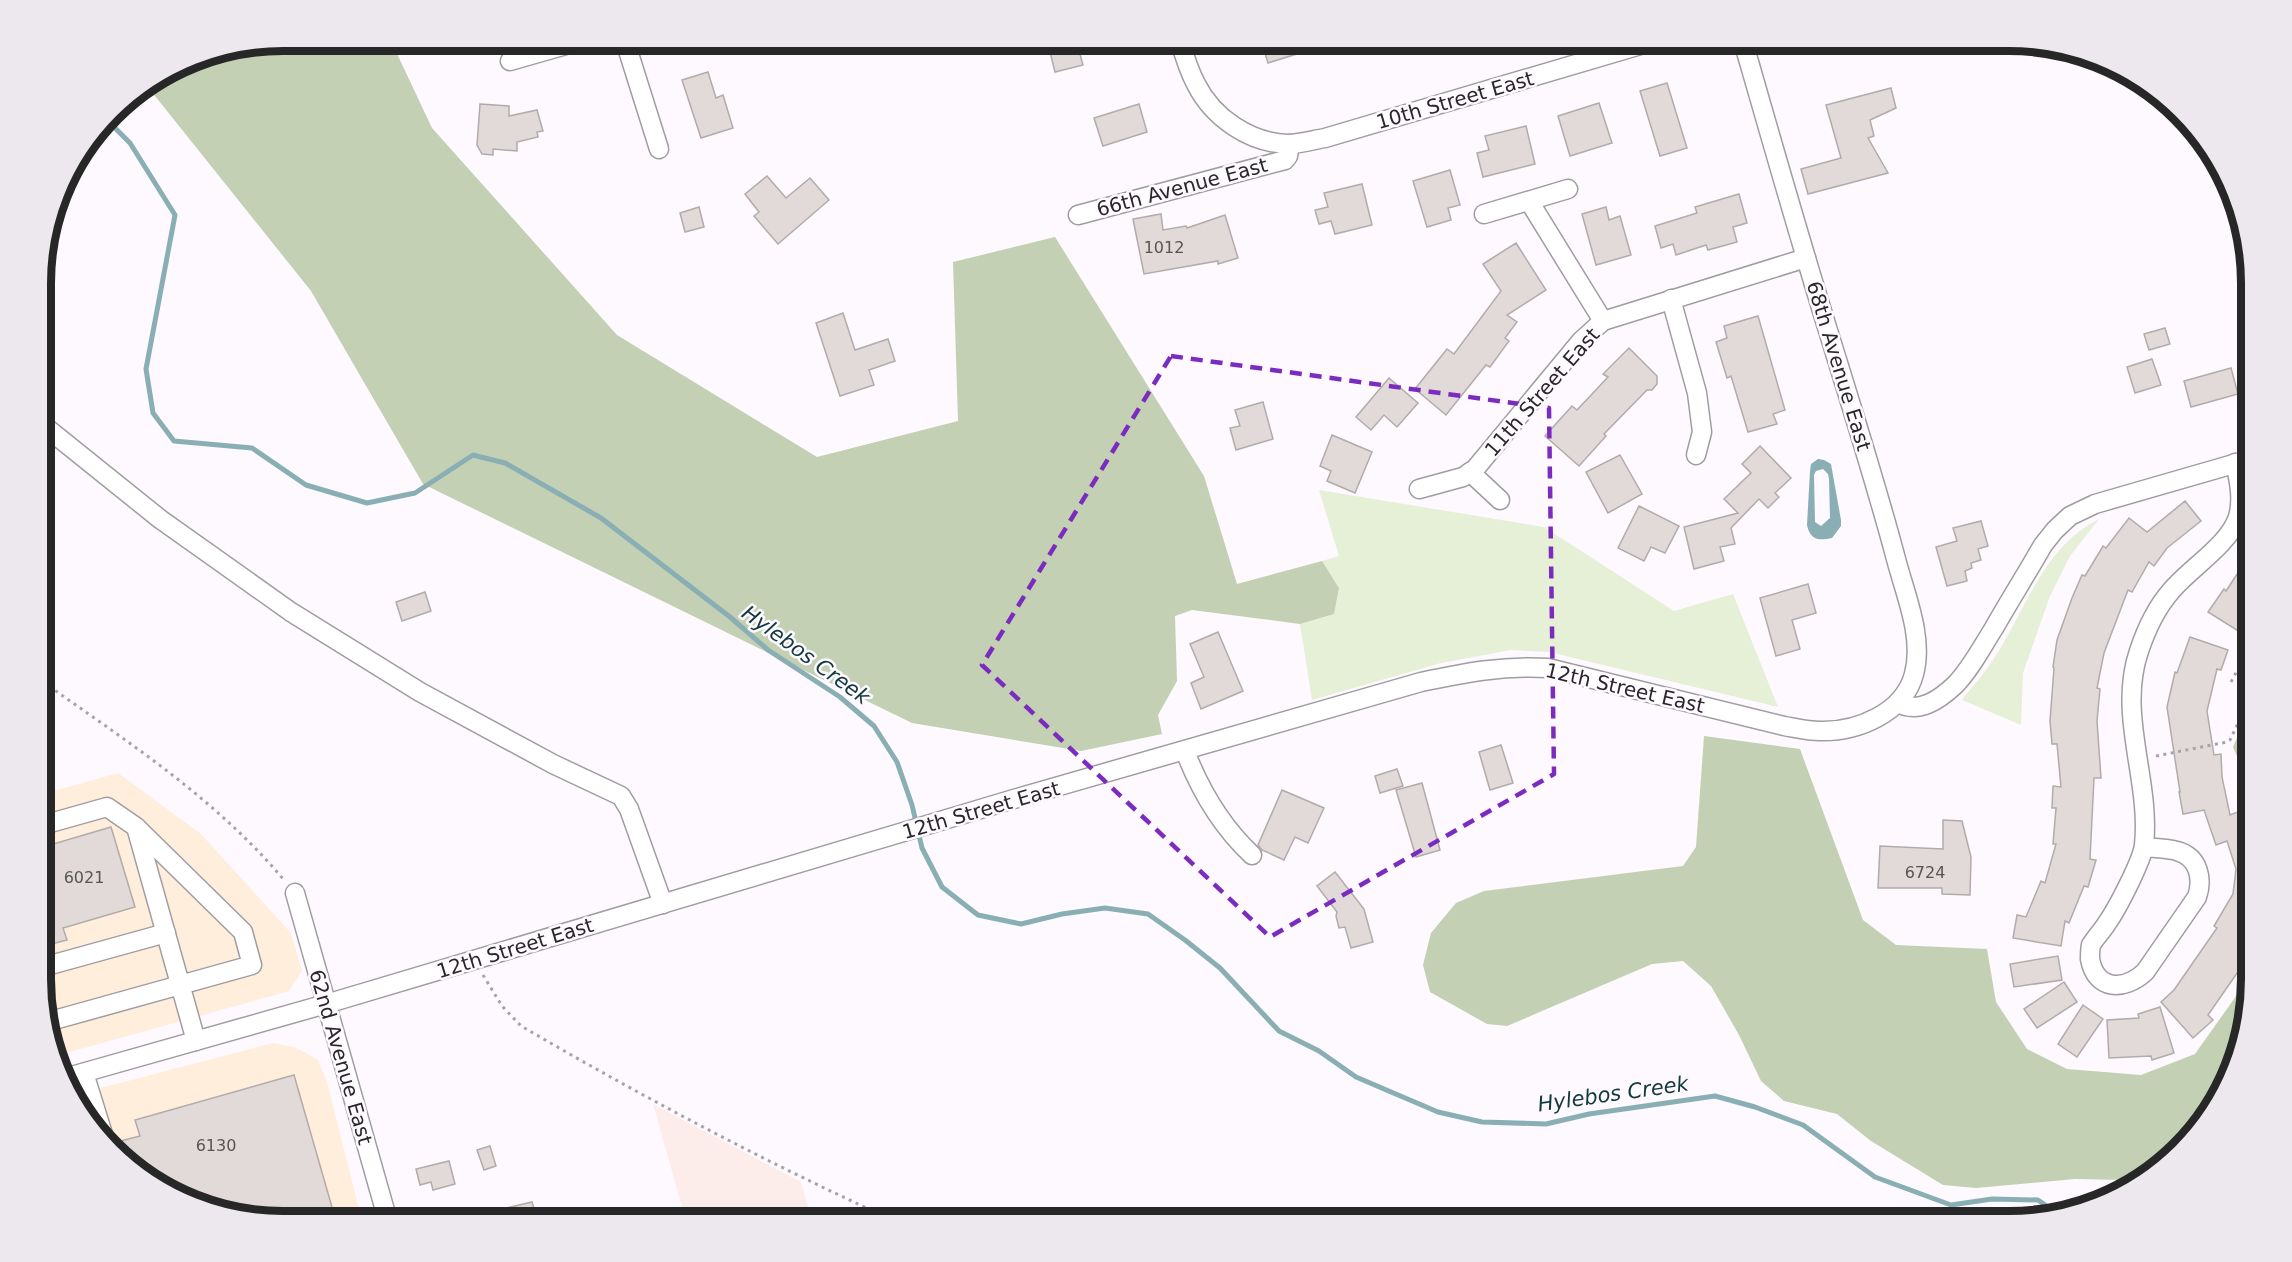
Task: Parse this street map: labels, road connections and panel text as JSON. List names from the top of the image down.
{
  "streets": {
    "street": [
      "10th Street East",
      "66th Avenue East",
      "68th Avenue East",
      "11th Street East",
      "12th Street East",
      "62nd Avenue East"
    ]
  },
  "crossings": [
    ["10th Street East", "66th Avenue East"],
    ["68th Avenue East", "11th Street East"],
    ["68th Avenue East", "12th Street East"],
    ["12th Street East", "62nd Avenue East"]
  ],
  "water": ["Hylebos Creek"],
  "house_numbers": [
    "1012",
    "6724",
    "6021",
    "6130"
  ]
}
